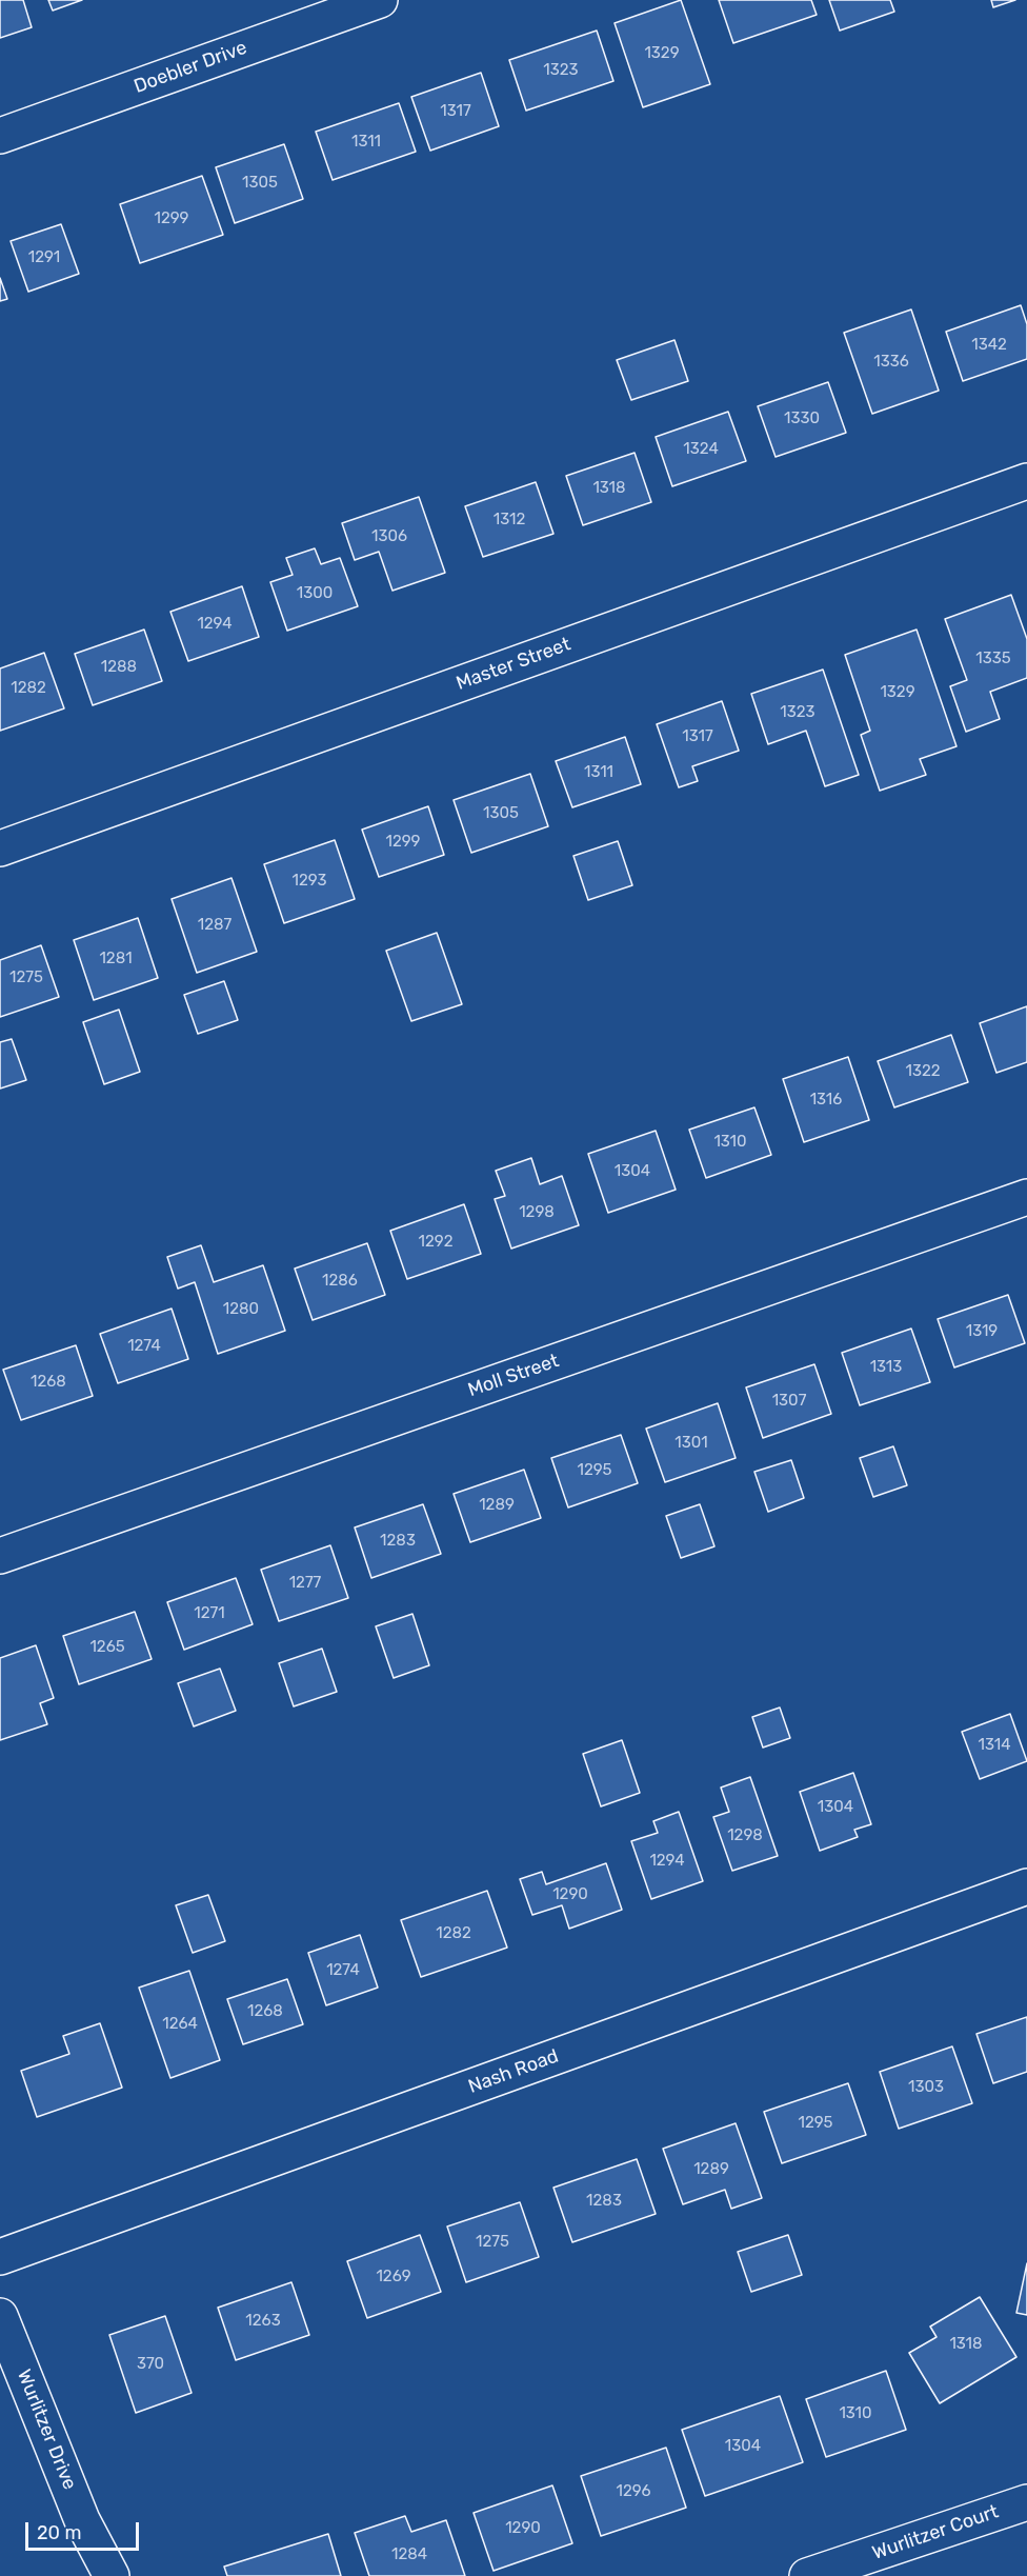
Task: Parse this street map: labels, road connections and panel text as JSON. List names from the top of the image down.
{
  "streets": {
    "street": [
      "Doebler Drive",
      "Master Street",
      "Moll Street",
      "Nash Road",
      "Wurlitzer Drive",
      "Wurlitzer Court"
    ]
  },
  "house_numbers": [
    "1329",
    "1323",
    "1317",
    "1311",
    "1305",
    "1299",
    "1291",
    "1342",
    "1336",
    "1330",
    "1324",
    "1318",
    "1312",
    "1306",
    "1300",
    "1294",
    "1335",
    "1288",
    "1282",
    "1329",
    "1323",
    "1317",
    "1311",
    "1305",
    "1299",
    "1293",
    "1287",
    "1281",
    "1275",
    "1322",
    "1316",
    "1310",
    "1304",
    "1298",
    "1292",
    "1286",
    "1280",
    "1319",
    "1274",
    "1313",
    "1268",
    "1307",
    "1301",
    "1295",
    "1289",
    "1283",
    "1277",
    "1271",
    "1265",
    "1314",
    "1304",
    "1298",
    "1294",
    "1290",
    "1282",
    "1274",
    "1268",
    "1264",
    "1303",
    "1295",
    "1289",
    "1283",
    "1275",
    "1269",
    "1263",
    "1318",
    "370",
    "1310",
    "1304",
    "1296",
    "1290",
    "1284"
  ],
  "scale_bar": "20 m"
}
